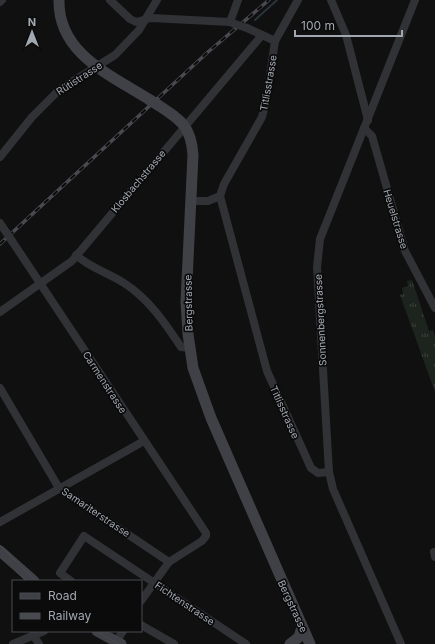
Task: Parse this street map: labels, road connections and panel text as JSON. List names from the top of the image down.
{
  "streets": {
    "main road": ["Bergstrasse"],
    "street": [
      "Rütistrasse",
      "Titlisstrasse",
      "Klosbachstrasse",
      "Heuelstrasse",
      "Sonnenbergstrasse",
      "Carmenstrasse",
      "Samariterstrasse",
      "Fichtenstrasse"
    ]
  },
  "crossings": [
    ["Rütistrasse", "Titlisstrasse"],
    ["Titlisstrasse", "Klosbachstrasse"],
    ["Titlisstrasse", "Sonnenbergstrasse"],
    ["Klosbachstrasse", "Bergstrasse"],
    ["Klosbachstrasse", "Carmenstrasse"],
    ["Heuelstrasse", "Sonnenbergstrasse"],
    ["Carmenstrasse", "Samariterstrasse"]
  ],
  "legend": ["Road", "Railway"],
  "scale_bar": "100 m",
  "north": "top"
}
